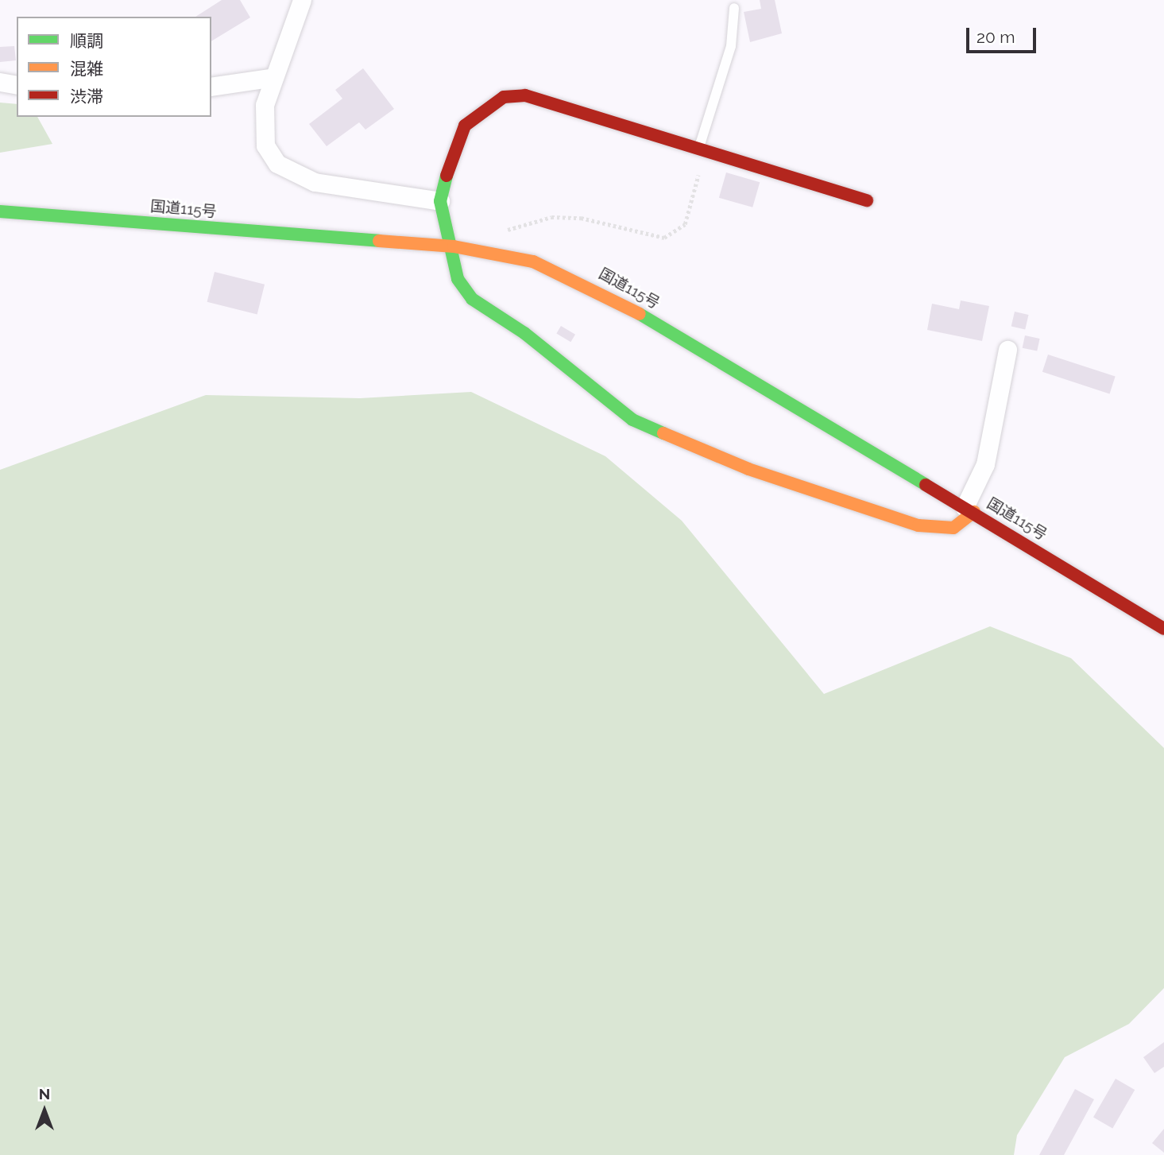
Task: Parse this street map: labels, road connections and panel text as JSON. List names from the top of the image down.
{
  "streets": {
    "main road": ["国道115号"]
  },
  "legend": ["順調", "混雑", "渋滞"],
  "scale_bar": "20 m",
  "north": "top"
}
